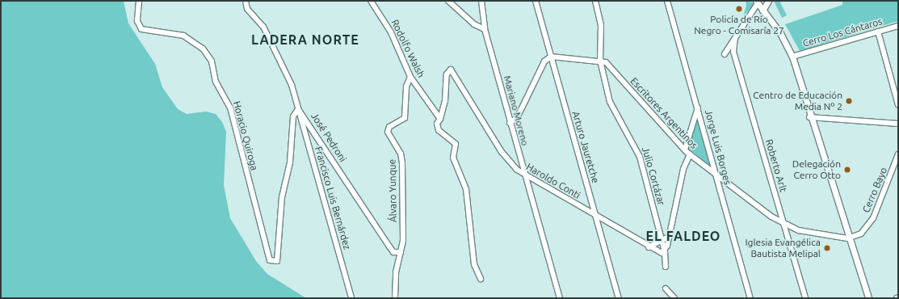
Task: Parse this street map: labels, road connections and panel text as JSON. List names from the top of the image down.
{
  "streets": {
    "street": [
      "Cerro Los Cántaros",
      "Rodolfo Walsh",
      "Mariano Moreno",
      "Escritores Argentinos",
      "Horacio Quiroga",
      "José Pedroni",
      "Arturo Jauretche",
      "Jorge Luis Borges",
      "Roberto Arlt",
      "Julio Cortázar",
      "Haroldo Conti",
      "Cerro Bayo",
      "Álvaro Yunque",
      "Francisco Luis Bernárdez"
    ]
  },
  "crossings": [
    ["Rodolfo Walsh", "Haroldo Conti"],
    ["Rodolfo Walsh", "Álvaro Yunque"],
    ["Mariano Moreno", "Haroldo Conti"],
    ["Escritores Argentinos", "Arturo Jauretche"],
    ["Escritores Argentinos", "Jorge Luis Borges"],
    ["Escritores Argentinos", "Roberto Arlt"],
    ["Escritores Argentinos", "Julio Cortázar"],
    ["Escritores Argentinos", "Cerro Bayo"],
    ["Horacio Quiroga", "José Pedroni"],
    ["José Pedroni", "Álvaro Yunque"],
    ["José Pedroni", "Francisco Luis Bernárdez"],
    ["Arturo Jauretche", "Haroldo Conti"],
    ["Julio Cortázar", "Haroldo Conti"]
  ],
  "districts": ["LADERA NORTE", "EL FALDEO"],
  "places": [
    "Policía de Río Negro - Comisaría 27",
    "Centro de Educación Media Nº 2",
    "Delegación Cerro Otto",
    "Iglesia Evangélica Bautista Melipal"
  ]
}
